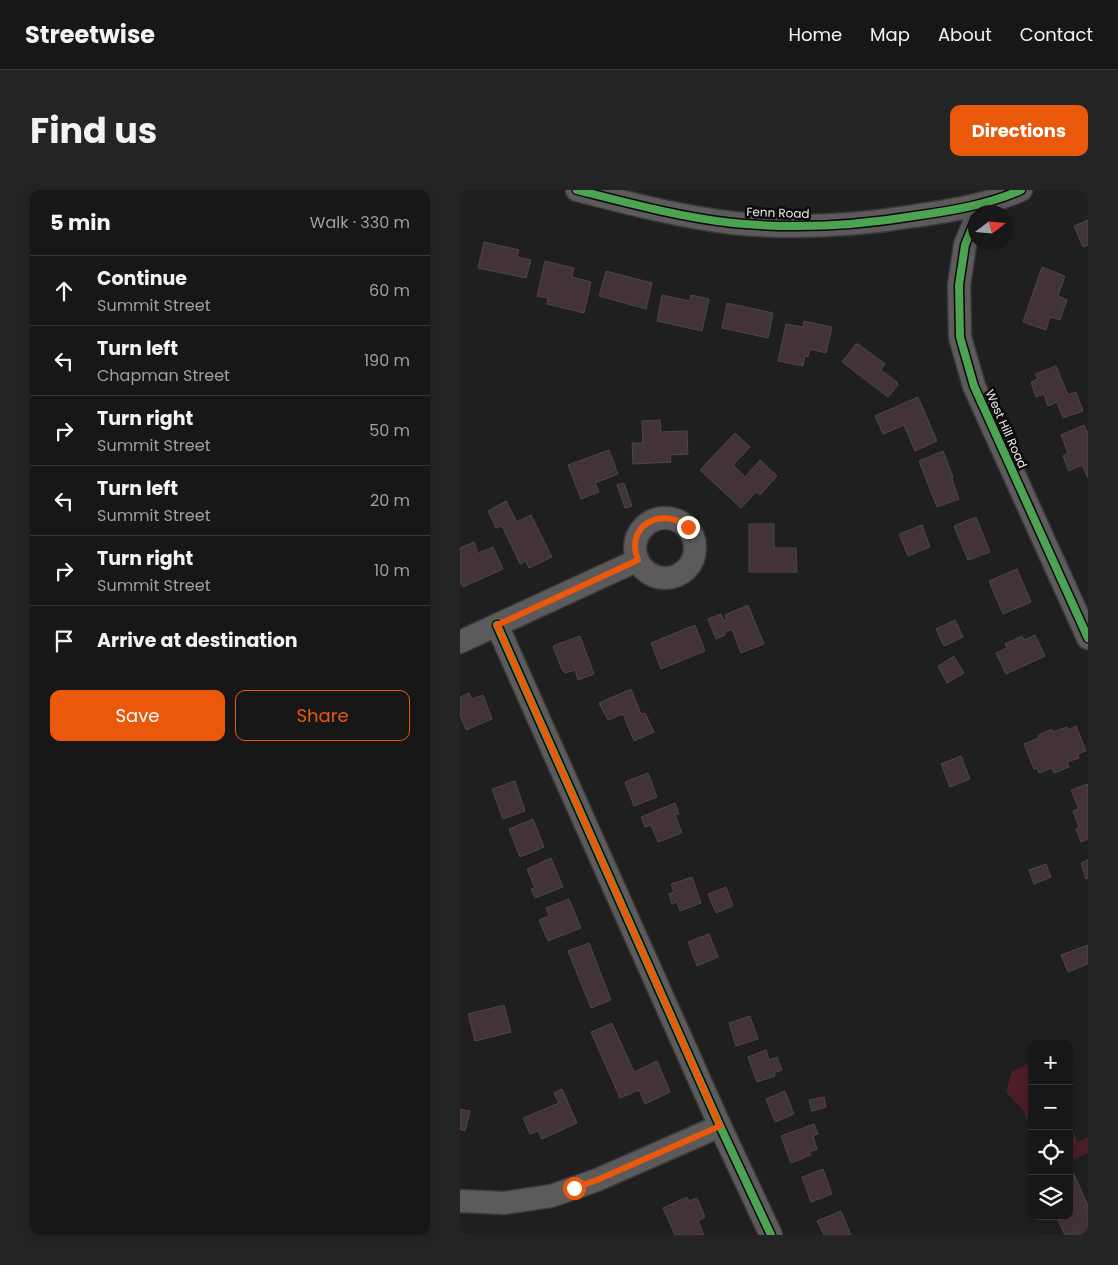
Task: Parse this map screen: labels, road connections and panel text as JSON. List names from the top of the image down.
{
  "streets": {
    "street": ["Fenn Road", "West Hill Road"]
  },
  "north": "right",
  "page": {
    "header": "Streetwise",
    "nav": [
      "Home",
      "Map",
      "About",
      "Contact"
    ],
    "title": "Find us",
    "buttons": [
      "Directions",
      ["Save", "Share"]
    ],
    "heading": ["5 min", "Walk · 330 m"],
    "list": [
      ["Continue", "Summit Street", "60 m"],
      ["Turn left", "Chapman Street", "190 m"],
      ["Turn right", "Summit Street", "50 m"],
      ["Turn left", "Summit Street", "20 m"],
      ["Turn right", "Summit Street", "10 m"],
      "Arrive at destination"
    ],
    "map_buttons": ["+", "−"]
  }
}
